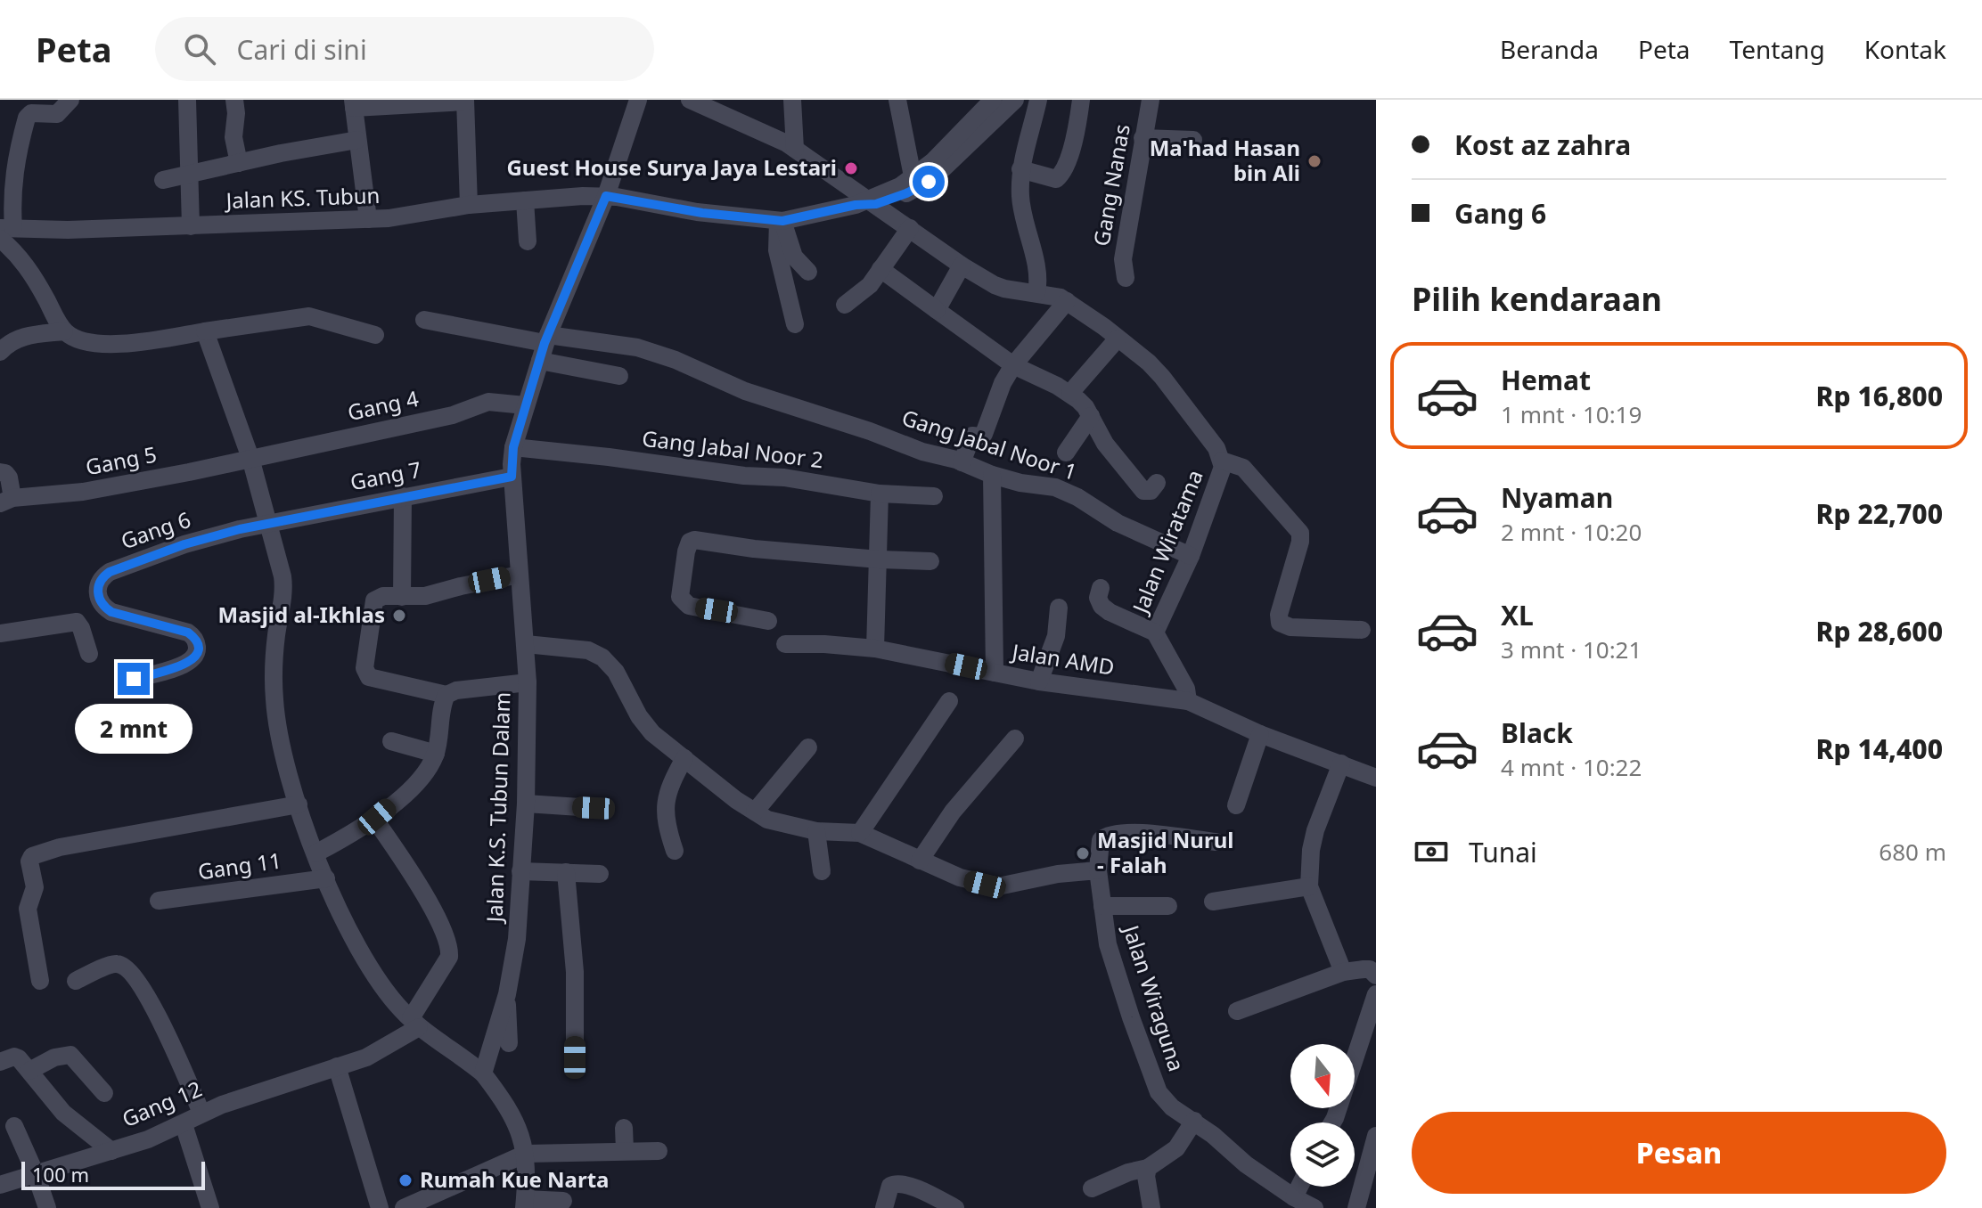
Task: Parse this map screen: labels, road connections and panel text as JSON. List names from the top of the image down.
{
  "streets": {
    "street": [
      "Gang Nanas",
      "Jalan KS. Tubun",
      "Gang 4",
      "Gang Jabal Noor 1",
      "Gang Jabal Noor 2",
      "Gang 5",
      "Gang 7",
      "Gang 6",
      "Jalan Wiratama",
      "Jalan AMD",
      "Jalan K.S. Tubun Dalam",
      "Gang 11",
      "Jalan Wiraguna",
      "Gang 12"
    ]
  },
  "crossings": [
    ["Jalan KS. Tubun", "Jalan Wiratama"],
    ["Jalan KS. Tubun", "Jalan K.S. Tubun Dalam"],
    ["Gang 4", "Gang 5"],
    ["Gang 4", "Jalan K.S. Tubun Dalam"],
    ["Gang Jabal Noor 1", "Jalan Wiratama"],
    ["Gang Jabal Noor 1", "Jalan K.S. Tubun Dalam"],
    ["Gang Jabal Noor 2", "Jalan K.S. Tubun Dalam"],
    ["Gang 7", "Gang 6"],
    ["Gang 7", "Jalan K.S. Tubun Dalam"],
    ["Jalan Wiratama", "Jalan AMD"]
  ],
  "places": [
    "Ma'had Hasan bin Ali",
    "Guest House Surya Jaya Lestari",
    "Masjid al-Ikhlas",
    "Masjid Nurul - Falah",
    "Rumah Kue Narta"
  ],
  "scale_bar": "100 m",
  "north": "bottom",
  "page": {
    "header": "Peta",
    "search": "Cari di sini",
    "nav": [
      "Beranda",
      "Peta",
      "Tentang",
      "Kontak"
    ],
    "banner": ["Kost az zahra", "Gang 6"],
    "heading": "Pilih kendaraan",
    "list": [
      {
        "name": "Hemat",
        "note": "1 mnt · 10:19",
        "value": "Rp 16,800"
      },
      {
        "name": "Nyaman",
        "note": "2 mnt · 10:20",
        "value": "Rp 22,700"
      },
      {
        "name": "XL",
        "note": "3 mnt · 10:21",
        "value": "Rp 28,600"
      },
      {
        "name": "Black",
        "note": "4 mnt · 10:22",
        "value": "Rp 14,400"
      }
    ],
    "bubble": "2 mnt",
    "pay": ["Tunai", "680 m"],
    "buttons": "Pesan",
    "scale": "100 m"
  }
}
